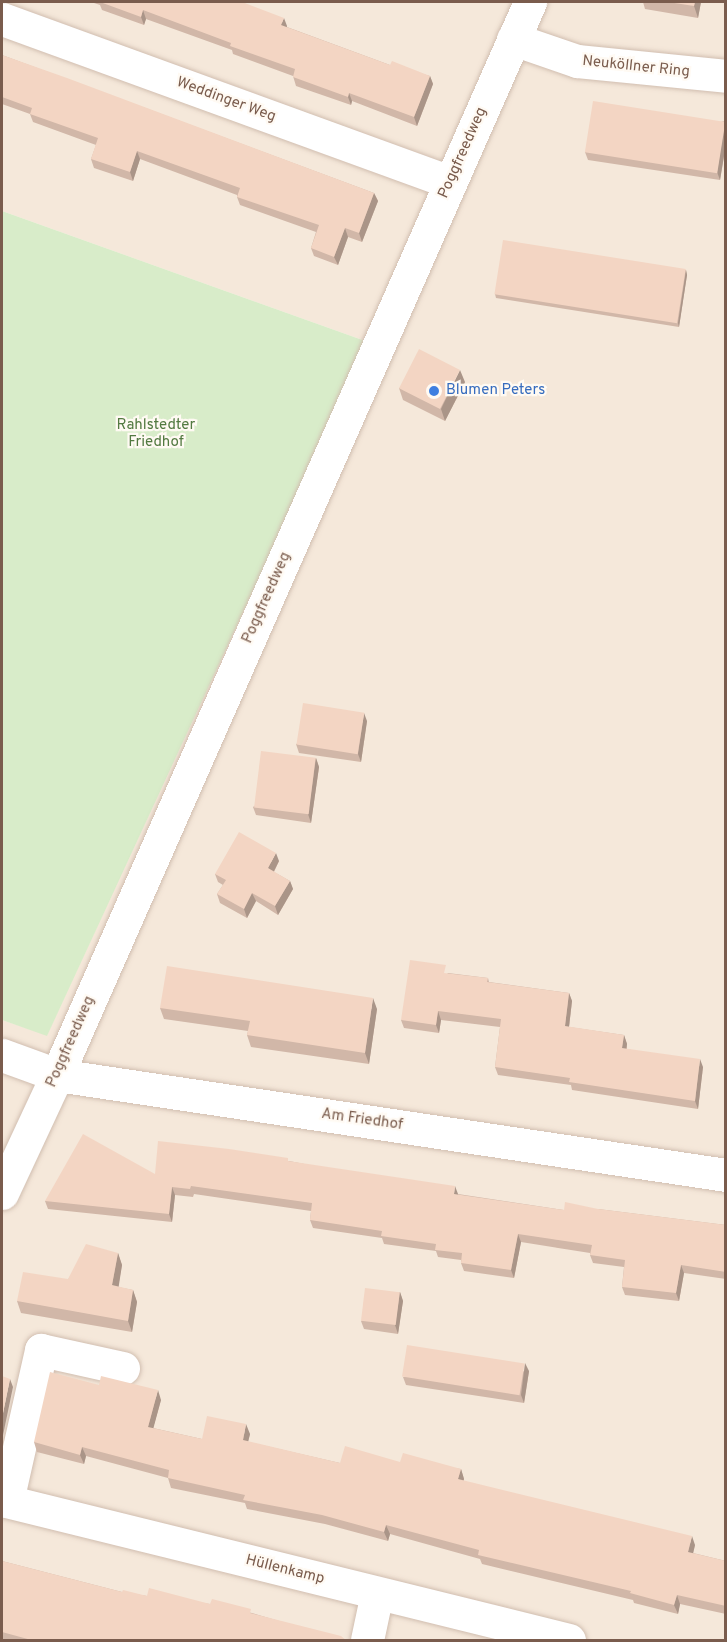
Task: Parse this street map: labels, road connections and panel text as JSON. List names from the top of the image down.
{
  "streets": {
    "street": [
      "Neuköllner Ring",
      "Weddinger Weg",
      "Poggfreedweg",
      "Am Friedhof",
      "Hüllenkamp"
    ]
  },
  "crossings": [
    ["Neuköllner Ring", "Poggfreedweg"],
    ["Weddinger Weg", "Poggfreedweg"],
    ["Poggfreedweg", "Am Friedhof"]
  ],
  "parks": ["Rahlstedter Friedhof"],
  "places": ["Blumen Peters"]
}
